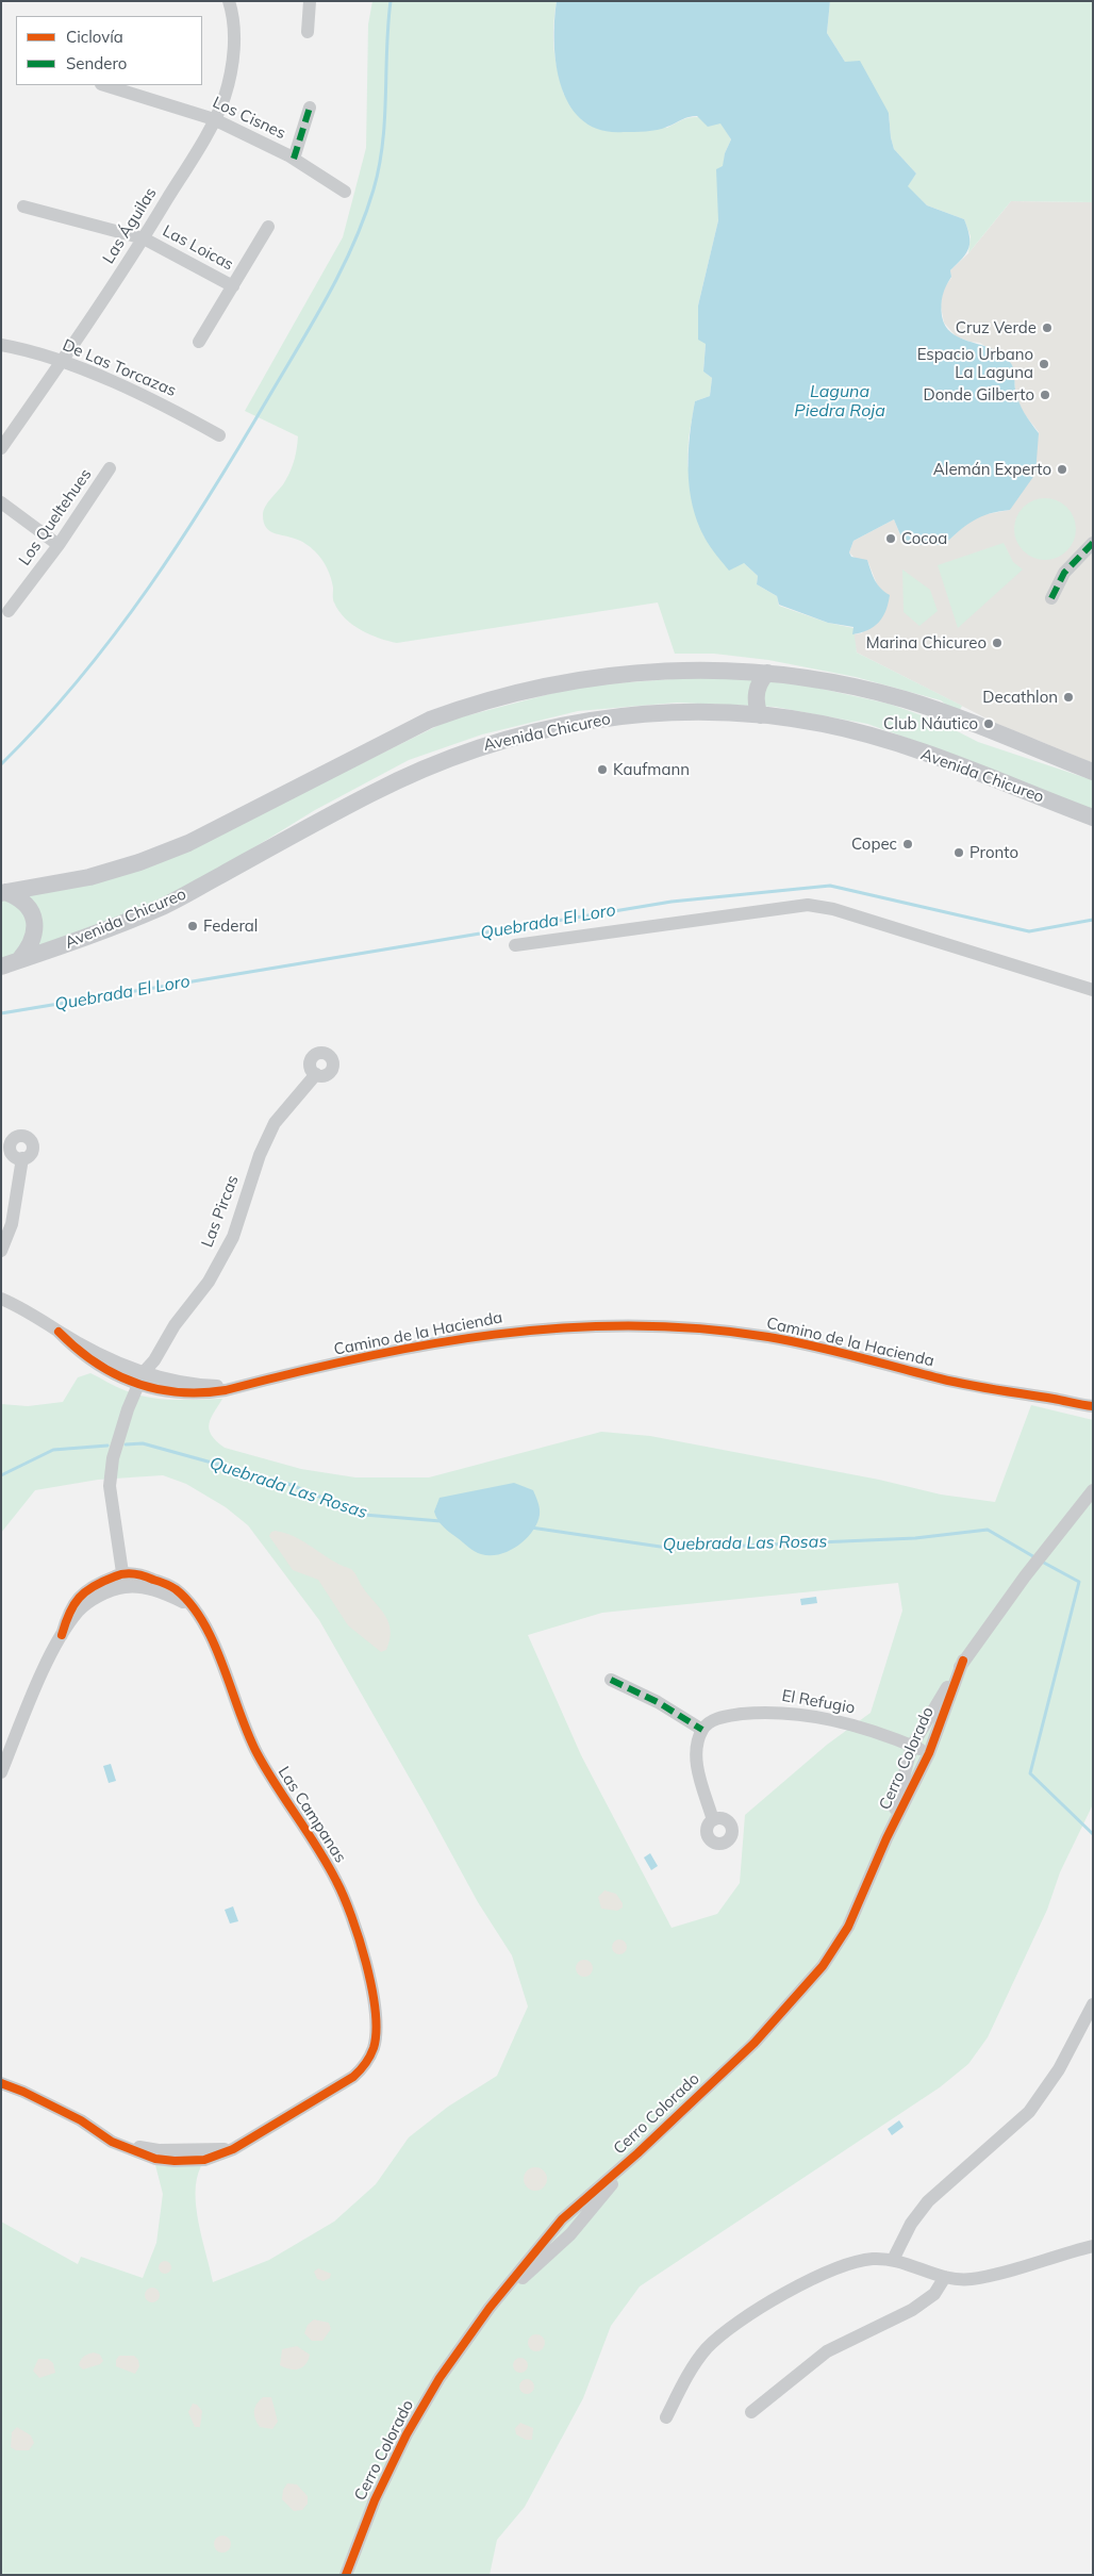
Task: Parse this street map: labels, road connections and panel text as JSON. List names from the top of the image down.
{
  "streets": {
    "main road": ["Avenida Chicureo"],
    "street": [
      "Los Cisnes",
      "Las Águilas",
      "Las Loicas",
      "De Las Torcazas",
      "Los Queltehues",
      "Las Pircas",
      "Camino de la Hacienda",
      "El Refugio",
      "Cerro Colorado",
      "Las Campanas"
    ]
  },
  "crossings": [
    ["Los Cisnes", "Las Águilas"],
    ["Las Águilas", "Las Loicas"],
    ["Las Águilas", "De Las Torcazas"],
    ["Las Pircas", "Camino de la Hacienda"],
    ["El Refugio", "Cerro Colorado"]
  ],
  "water": ["Laguna Piedra Roja", "Quebrada El Loro", "Quebrada Las Rosas"],
  "places": [
    "Cruz Verde",
    "Espacio Urbano La Laguna",
    "Donde Gilberto",
    "Alemán Experto",
    "Cocoa",
    "Marina Chicureo",
    "Decathlon",
    "Club Náutico",
    "Kaufmann",
    "Copec",
    "Pronto",
    "Federal"
  ],
  "legend": ["Ciclovía", "Sendero"]
}
